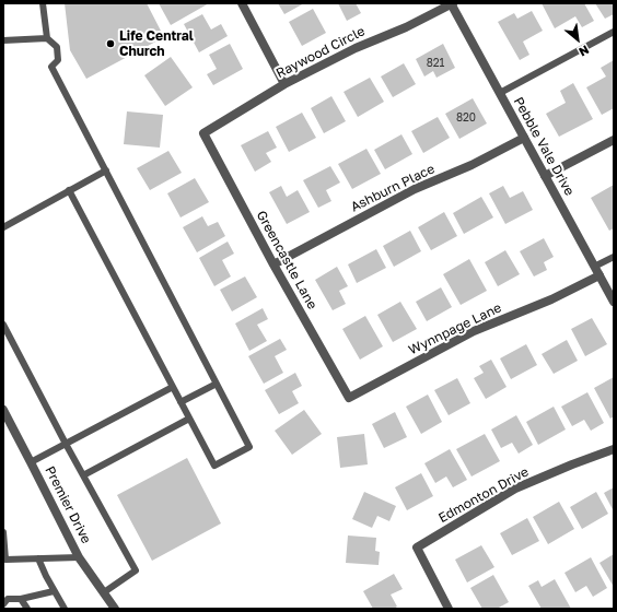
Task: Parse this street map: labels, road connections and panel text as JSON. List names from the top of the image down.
{
  "streets": {
    "street": [
      "Raywood Circle",
      "Pebble Vale Drive",
      "Ashburn Place",
      "Greencastle Lane",
      "Wynnpage Lane",
      "Edmonton Drive",
      "Premier Drive"
    ]
  },
  "crossings": [
    ["Raywood Circle", "Pebble Vale Drive"],
    ["Raywood Circle", "Greencastle Lane"],
    ["Pebble Vale Drive", "Ashburn Place"],
    ["Pebble Vale Drive", "Wynnpage Lane"],
    ["Ashburn Place", "Greencastle Lane"],
    ["Greencastle Lane", "Wynnpage Lane"]
  ],
  "places": ["Life Central Church"],
  "house_numbers": ["821", "820"],
  "north": "bottom right"
}
